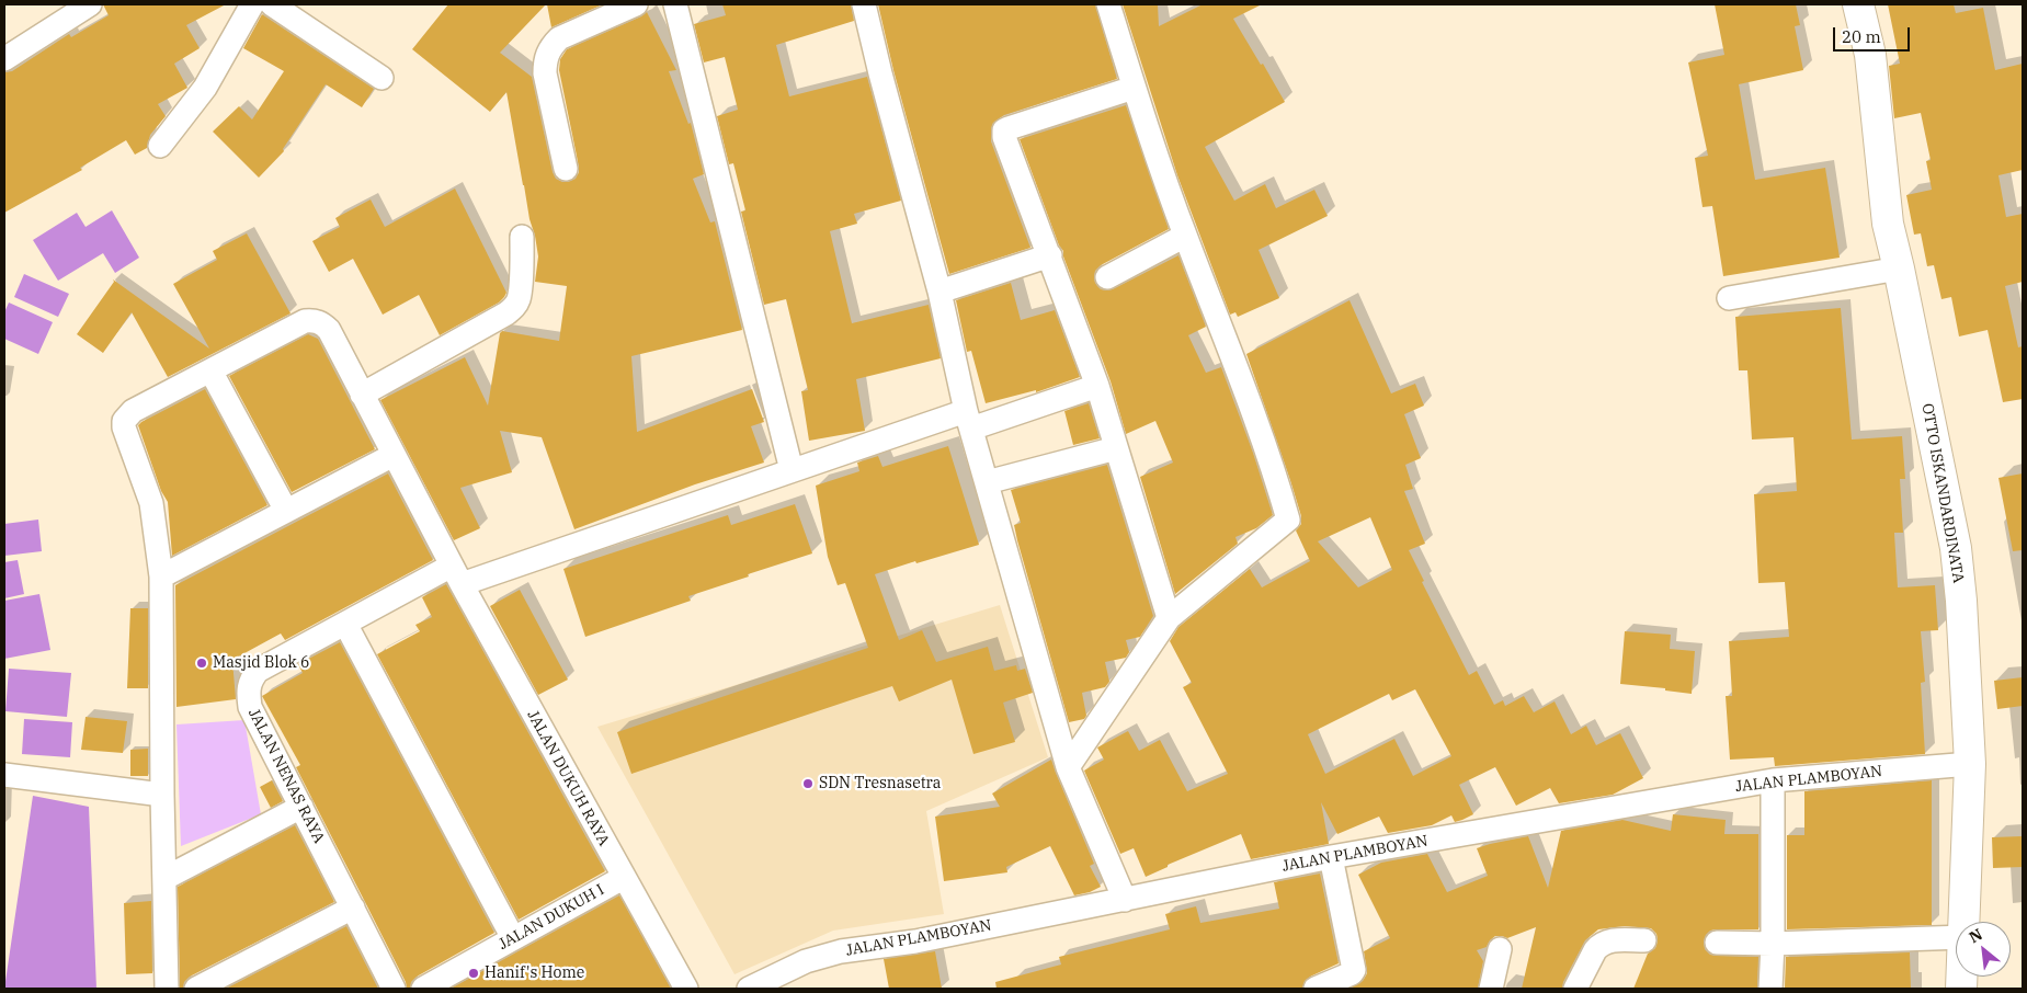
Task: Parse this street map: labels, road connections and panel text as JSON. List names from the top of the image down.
{
  "streets": {
    "main road": ["OTTO ISKANDARDINATA"],
    "street": [
      "JALAN NENAS RAYA",
      "JALAN DUKUH RAYA",
      "JALAN PLAMBOYAN",
      "JALAN DUKUH I"
    ]
  },
  "crossings": [
    ["OTTO ISKANDARDINATA", "JALAN PLAMBOYAN"],
    ["JALAN NENAS RAYA", "JALAN DUKUH RAYA"],
    ["JALAN DUKUH RAYA", "JALAN DUKUH I"]
  ],
  "places": ["Masjid Blok 6", "SDN Tresnasetra", "Hanif's Home"],
  "scale_bar": "20 m",
  "north": "top left"
}
